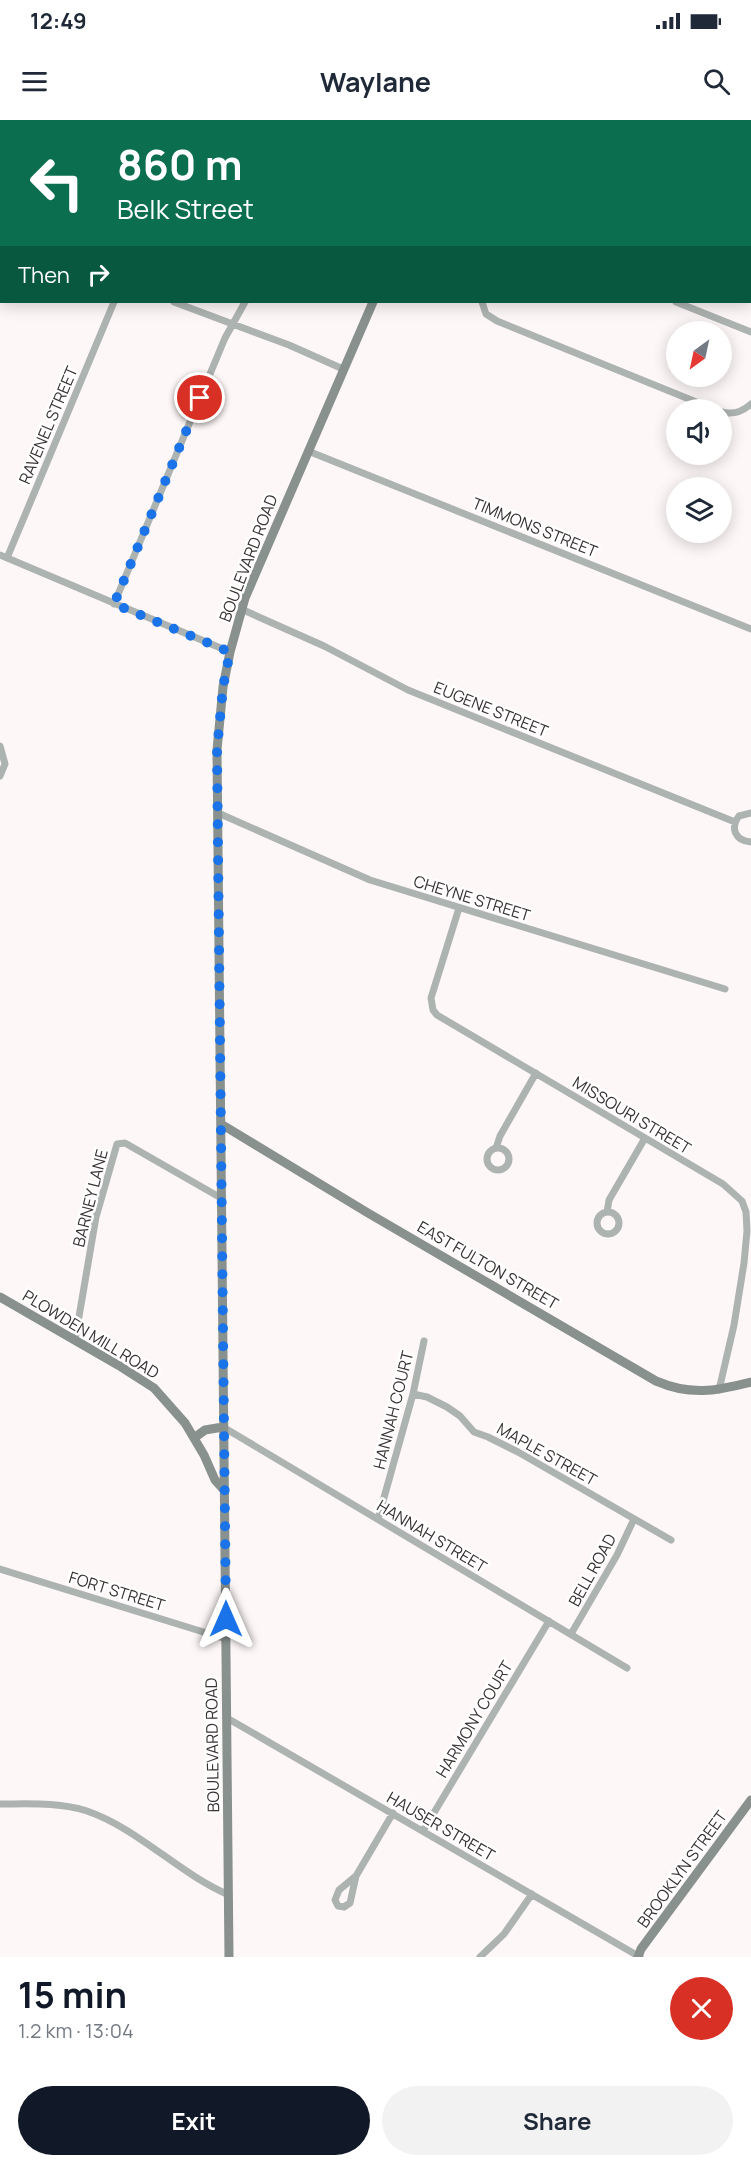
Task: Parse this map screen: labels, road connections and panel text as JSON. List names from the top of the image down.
{
  "streets": {
    "street": [
      "RAVENEL STREET",
      "TIMMONS STREET",
      "BOULEVARD ROAD",
      "EUGENE STREET",
      "CHEYNE STREET",
      "MISSOURI STREET",
      "BARNEY LANE",
      "EAST FULTON STREET",
      "PLOWDEN MILL ROAD",
      "HANNAH COURT",
      "MAPLE STREET",
      "HANNAH STREET",
      "BELL ROAD",
      "FORT STREET",
      "HARMONY COURT",
      "HAUSER STREET",
      "BROOKLYN STREET"
    ]
  },
  "crossings": [
    ["TIMMONS STREET", "BOULEVARD ROAD"],
    ["BOULEVARD ROAD", "EUGENE STREET"],
    ["BOULEVARD ROAD", "CHEYNE STREET"],
    ["BOULEVARD ROAD", "BARNEY LANE"],
    ["BOULEVARD ROAD", "EAST FULTON STREET"],
    ["BOULEVARD ROAD", "PLOWDEN MILL ROAD"],
    ["BOULEVARD ROAD", "HANNAH STREET"],
    ["BOULEVARD ROAD", "FORT STREET"],
    ["BOULEVARD ROAD", "HAUSER STREET"],
    ["CHEYNE STREET", "MISSOURI STREET"],
    ["MISSOURI STREET", "EAST FULTON STREET"],
    ["BARNEY LANE", "PLOWDEN MILL ROAD"],
    ["HANNAH COURT", "MAPLE STREET"],
    ["HANNAH COURT", "HANNAH STREET"],
    ["MAPLE STREET", "BELL ROAD"],
    ["HANNAH STREET", "BELL ROAD"],
    ["HANNAH STREET", "HARMONY COURT"],
    ["HARMONY COURT", "HAUSER STREET"],
    ["HAUSER STREET", "BROOKLYN STREET"]
  ],
  "north": "bottom left",
  "page": {
    "status": "12:49",
    "header": "Waylane",
    "turn": ["860 m", "Belk Street"],
    "then": "Then",
    "heading": ["15 min", "1.2 km · 13:04"],
    "buttons": ["Exit", "Share"]
  }
}
